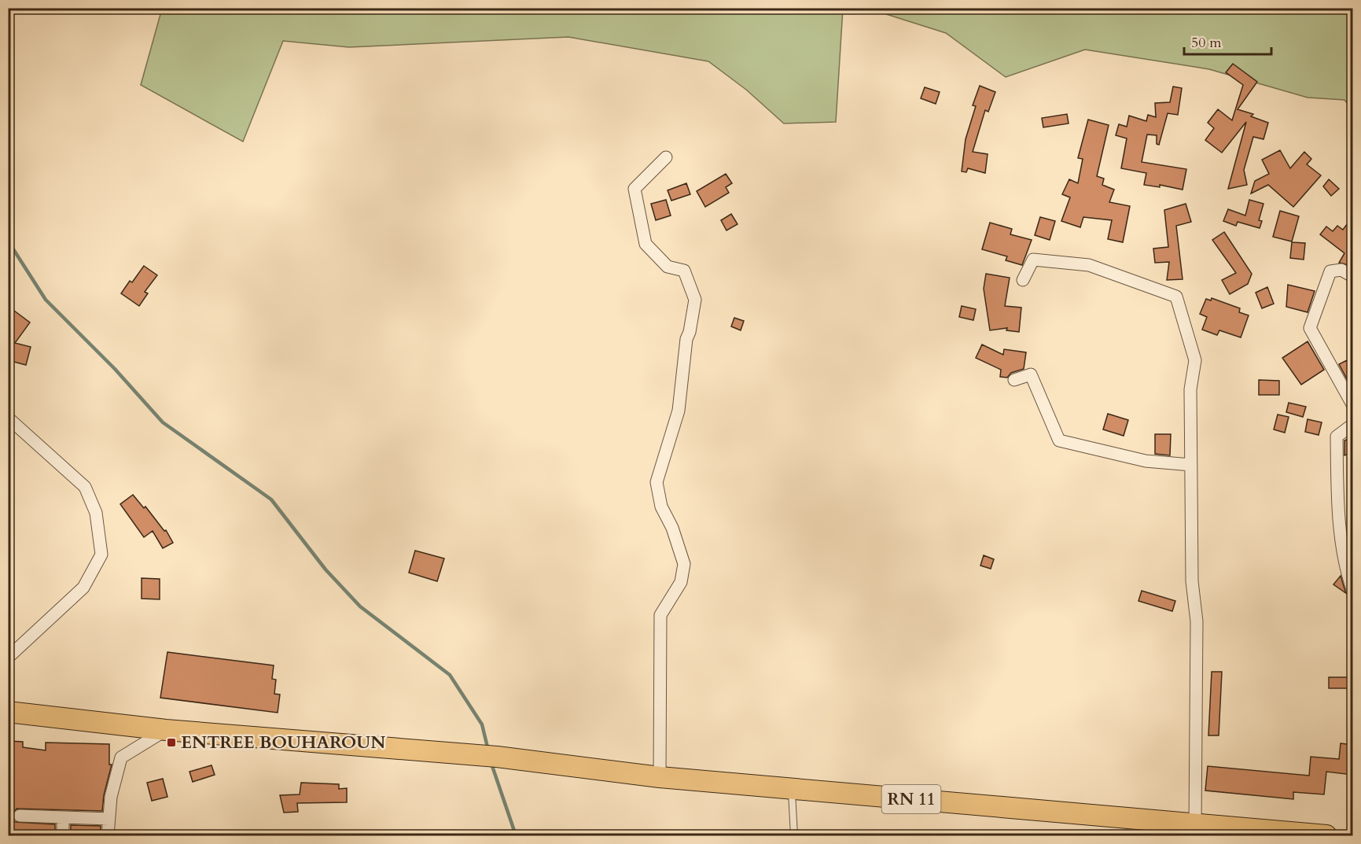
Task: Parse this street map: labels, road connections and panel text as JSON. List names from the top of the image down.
{
  "streets": {
    "main road": ["RN 11"]
  },
  "places": {
    "transit": ["ENTREE BOUHAROUN"]
  },
  "scale_bar": "50 m"
}
